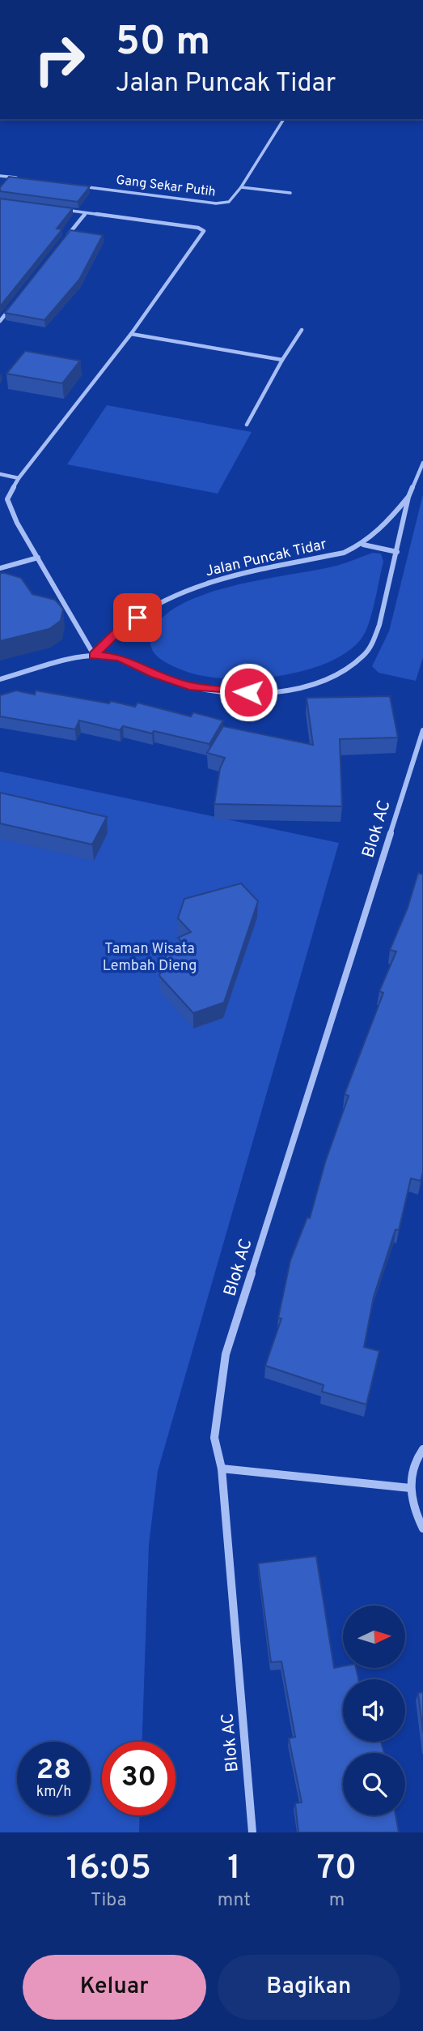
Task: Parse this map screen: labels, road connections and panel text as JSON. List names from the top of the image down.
{
  "streets": {
    "street": ["Gang Sekar Putih", "Jalan Puncak Tidar", "Blok AC"]
  },
  "parks": ["Taman Wisata Lembah Dieng"],
  "north": "right",
  "page": {
    "turn": ["50 m", "Jalan Puncak Tidar"],
    "speed": "28 km/h",
    "limit": "30",
    "eta": [
      "16:05",
      "Tiba",
      "1",
      "mnt",
      "70",
      "m"
    ],
    "buttons": ["Keluar", "Bagikan"]
  }
}
